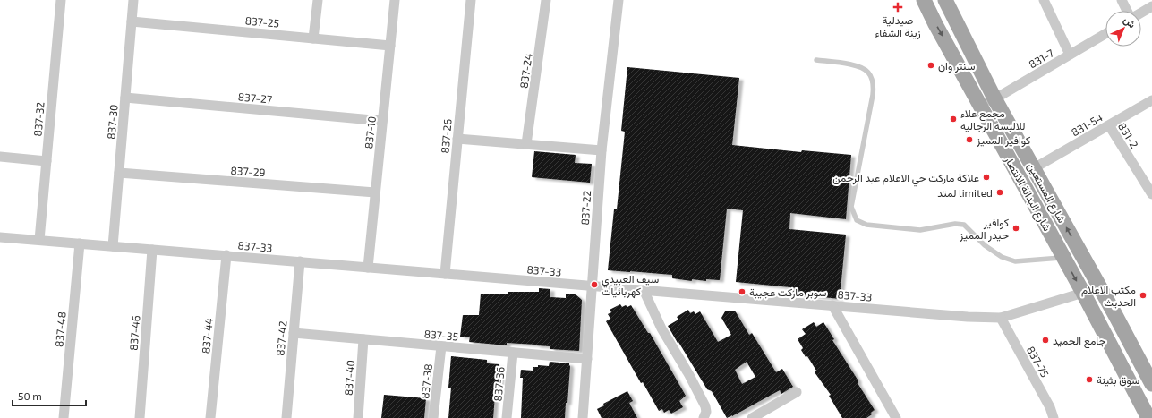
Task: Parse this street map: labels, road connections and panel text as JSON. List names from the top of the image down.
{
  "streets": {
    "main road": ["شارع المستعين", "شارع البدالة الانتصار"],
    "street": [
      "837-25",
      "831-7",
      "837-24",
      "837-27",
      "837-32",
      "837-30",
      "831-54",
      "837-10",
      "831-2",
      "837-26",
      "837-29",
      "837-22",
      "837-33",
      "837-48",
      "837-46",
      "837-35",
      "837-44",
      "837-42",
      "837-75",
      "837-40",
      "837-38",
      "837-36"
    ]
  },
  "crossings": [
    ["837-25", "837-30"],
    ["837-25", "837-10"],
    ["831-7", "شارع المستعين"],
    ["831-7", "شارع البدالة الانتصار"],
    ["837-27", "837-30"],
    ["837-27", "837-10"],
    ["837-32", "837-33"],
    ["837-30", "837-29"],
    ["837-30", "837-33"],
    ["831-54", "831-2"],
    ["831-54", "شارع المستعين"],
    ["837-10", "837-29"],
    ["837-10", "837-33"],
    ["837-26", "837-33"],
    ["شارع البدالة الانتصار", "837-33"],
    ["837-22", "837-33"],
    ["837-22", "837-35"],
    ["837-33", "837-48"],
    ["837-33", "837-46"],
    ["837-33", "837-44"],
    ["837-33", "837-42"],
    ["837-33", "837-75"],
    ["837-35", "837-42"],
    ["837-35", "837-40"],
    ["837-35", "837-38"],
    ["837-35", "837-36"]
  ],
  "one_way": ["شارع المستعين", "شارع البدالة الانتصار"],
  "places": {
    "health": ["صيدلية زينة الشفاء"],
    "other": [
      "سنتر وان",
      "مجمع علاء للالبسه الرجاليه",
      "كوافير المميز",
      "علاكة ماركت حي الاعلام عبد الرحمن",
      "لمتد limited",
      "كوافير حيدر المميز",
      "سيف العبيدي كهربائيات",
      "سوبر ماركت عجيبة",
      "مكتب الاعلام الحديث",
      "جامع الحميد",
      "سوق بثينة"
    ]
  },
  "scale_bar": "50 m",
  "north": "top right"
}
